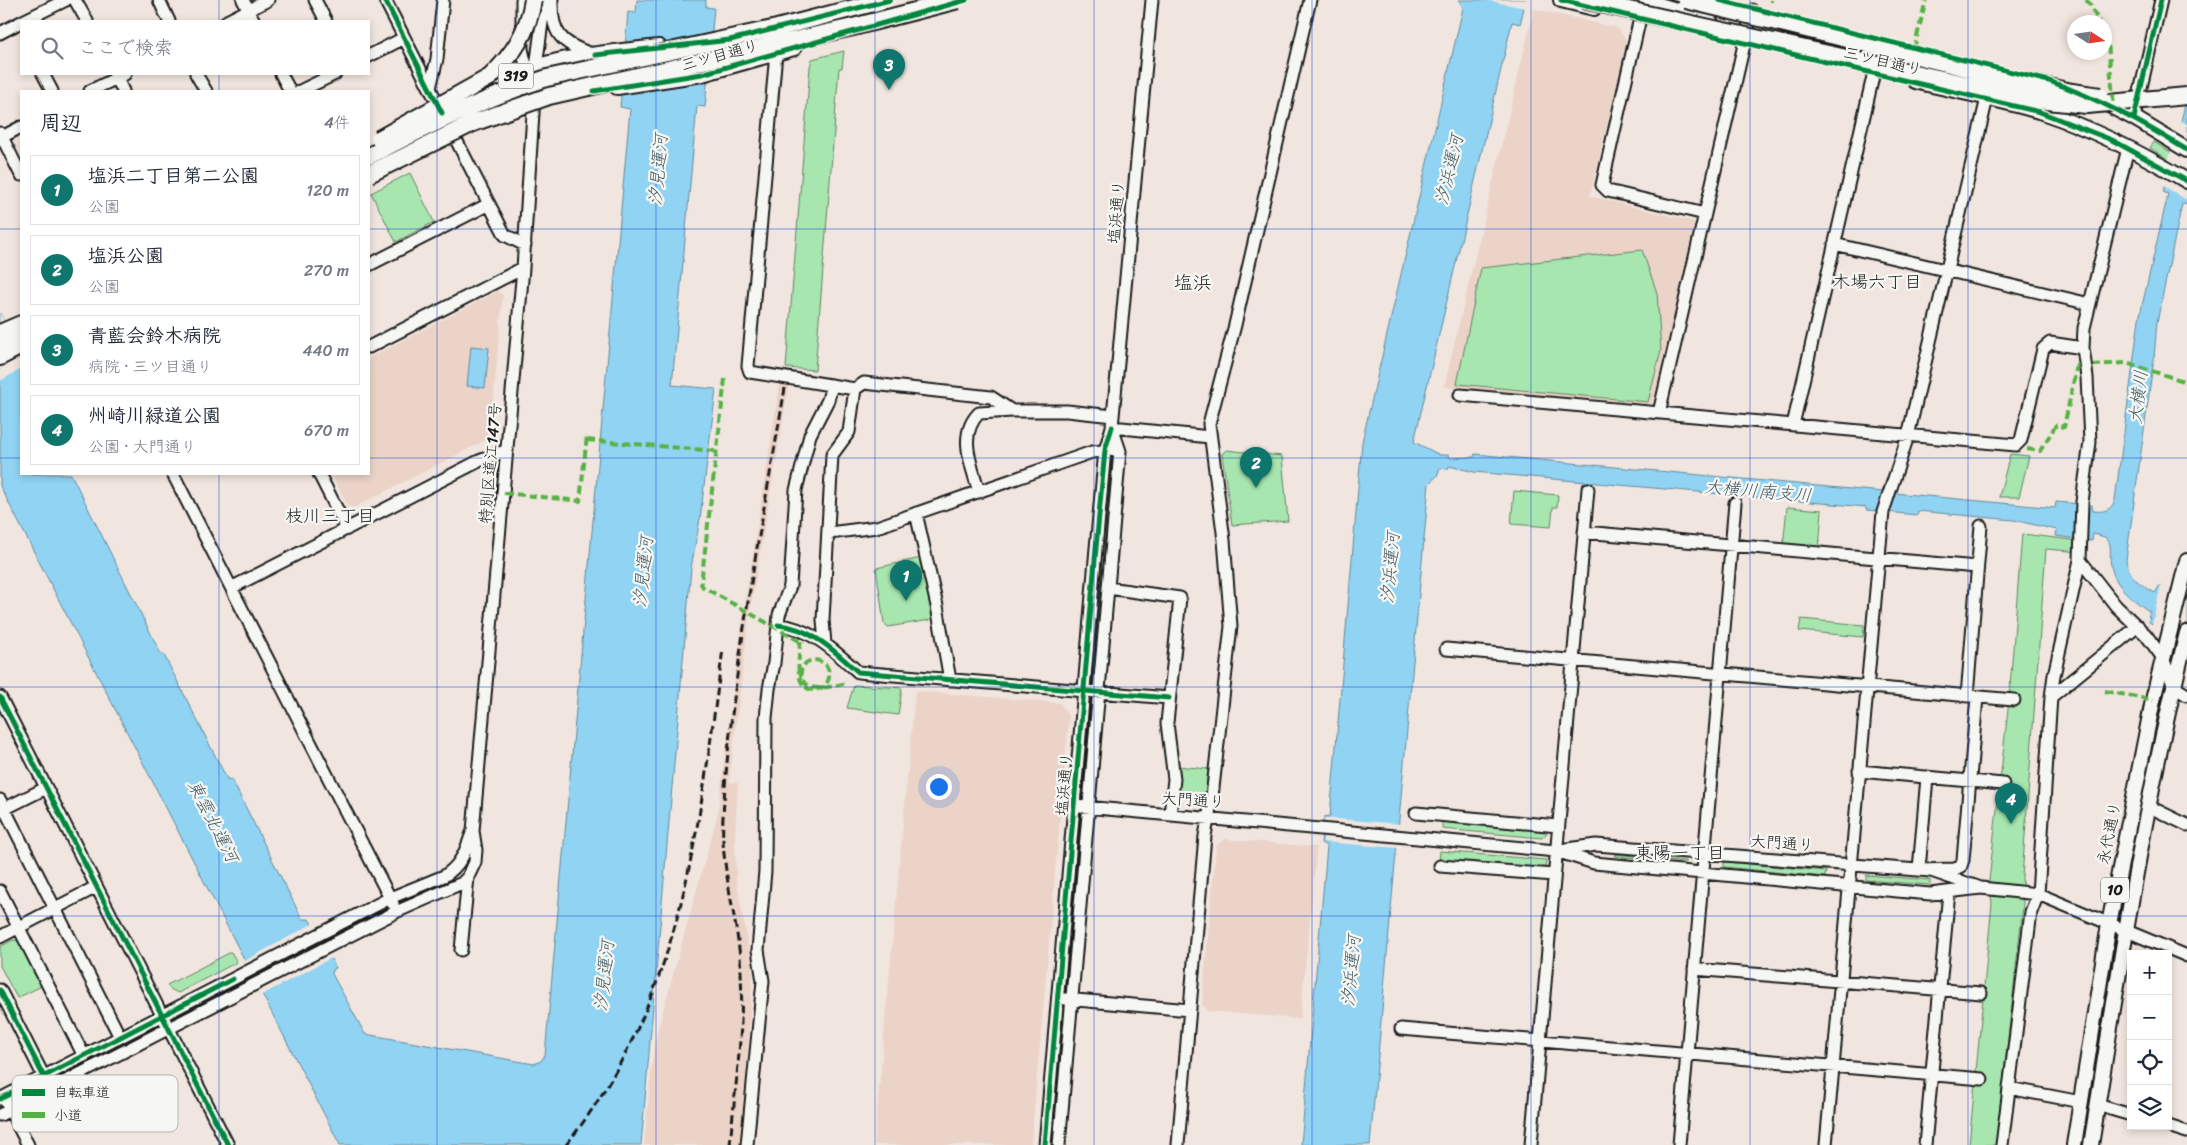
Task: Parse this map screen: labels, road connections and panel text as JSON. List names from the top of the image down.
{
  "streets": {
    "main road": [
      "三ツ目通り",
      "319",
      "永代通り",
      "10"
    ],
    "street": ["塩浜通り", "特別区道江147号", "大門通り"]
  },
  "crossings": [
    ["三ツ目通り", "特別区道江147号"],
    ["塩浜通り", "大門通り"],
    ["大門通り", "永代通り"],
    ["大門通り", "10"]
  ],
  "districts": [
    "塩浜",
    "木場六丁目",
    "枝川三丁目",
    "東陽一丁目"
  ],
  "water": [
    "汐見運河",
    "汐浜運河",
    "大横川",
    "大横川南支川",
    "東雲北運河"
  ],
  "legend": ["自転車道", "小道"],
  "north": "right",
  "page": {
    "search": "ここで検索",
    "pins": [
      "3",
      "2",
      "1",
      "4"
    ],
    "heading": ["周辺", "4件"],
    "list": [
      {
        "mark": "1",
        "name": "塩浜二丁目第二公園",
        "note": "公園",
        "value": "120 m"
      },
      {
        "mark": "2",
        "name": "塩浜公園",
        "note": "公園",
        "value": "270 m"
      },
      {
        "mark": "3",
        "name": "青藍会鈴木病院",
        "note": "病院 · 三ツ目通り",
        "value": "440 m"
      },
      {
        "mark": "4",
        "name": "州崎川緑道公園",
        "note": "公園 · 大門通り",
        "value": "670 m"
      }
    ],
    "map_buttons": ["+", "−"]
  }
}
